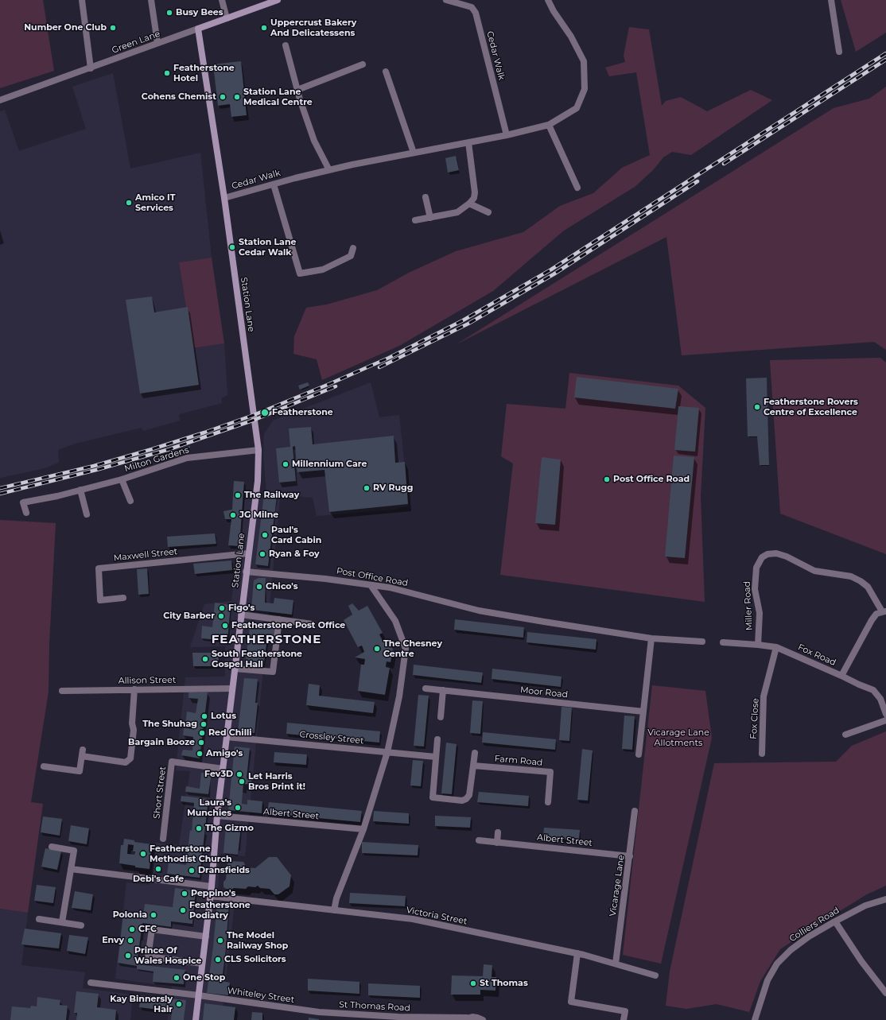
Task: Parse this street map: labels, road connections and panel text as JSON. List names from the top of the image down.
{
  "streets": {
    "main road": ["Green Lane", "Station Lane"],
    "street": [
      "Cedar Walk",
      "Milton Gardens",
      "Maxwell Street",
      "Post Office Road",
      "Miller Road",
      "Fox Road",
      "Allison Street",
      "Moor Road",
      "Fox Close",
      "Crossley Street",
      "Farm Road",
      "Short Street",
      "Albert Street",
      "Vicarage Lane",
      "Victoria Street",
      "Colliers Road",
      "Whiteley Street",
      "St Thomas Road"
    ]
  },
  "crossings": [
    ["Green Lane", "Station Lane"],
    ["Cedar Walk", "Station Lane"],
    ["Station Lane", "Milton Gardens"],
    ["Station Lane", "Maxwell Street"],
    ["Station Lane", "Post Office Road"],
    ["Station Lane", "Allison Street"],
    ["Station Lane", "Crossley Street"],
    ["Station Lane", "Short Street"],
    ["Station Lane", "Albert Street"],
    ["Station Lane", "Victoria Street"],
    ["Station Lane", "Whiteley Street"],
    ["Miller Road", "Fox Road"],
    ["Fox Road", "Fox Close"],
    ["Albert Street", "Vicarage Lane"],
    ["Vicarage Lane", "Victoria Street"],
    ["Whiteley Street", "St Thomas Road"]
  ],
  "districts": ["FEATHERSTONE"],
  "parks": ["Vicarage Lane Allotments"],
  "places": [
    "Busy Bees",
    "Number One Club",
    "Uppercrust Bakery And Delicatessens",
    "Featherstone Hotel",
    "Cohens Chemist",
    "Station Lane Medical Centre",
    "Amico IT Services",
    "Station Lane Cedar Walk",
    "Featherstone Rovers Centre of Excellence",
    "Featherstone",
    "Millennium Care",
    "Post Office Road",
    "RV Rugg",
    "The Railway",
    "JG Milne",
    "Paul's Card Cabin",
    "Ryan & Foy",
    "Chico's",
    "Figo's",
    "City Barber",
    "Featherstone Post Office",
    "The Chesney Centre",
    "South Featherstone Gospel Hall",
    "Lotus",
    "The Shuhag",
    "Red Chilli",
    "Bargain Booze",
    "Amigo's",
    "Fev3D",
    "Let Harris Bros Print it!",
    "Laura's Munchies",
    "The Gizmo",
    "Featherstone Methodist Church",
    "Debi's Cafe",
    "Dransfields",
    "Peppino's",
    "Featherstone Podiatry",
    "Polonia",
    "CFC",
    "Envy",
    "The Model Railway Shop",
    "Prince Of Wales Hospice",
    "CLS Solicitors",
    "One Stop",
    "St Thomas",
    "Kay Binnersly Hair"
  ]
}
